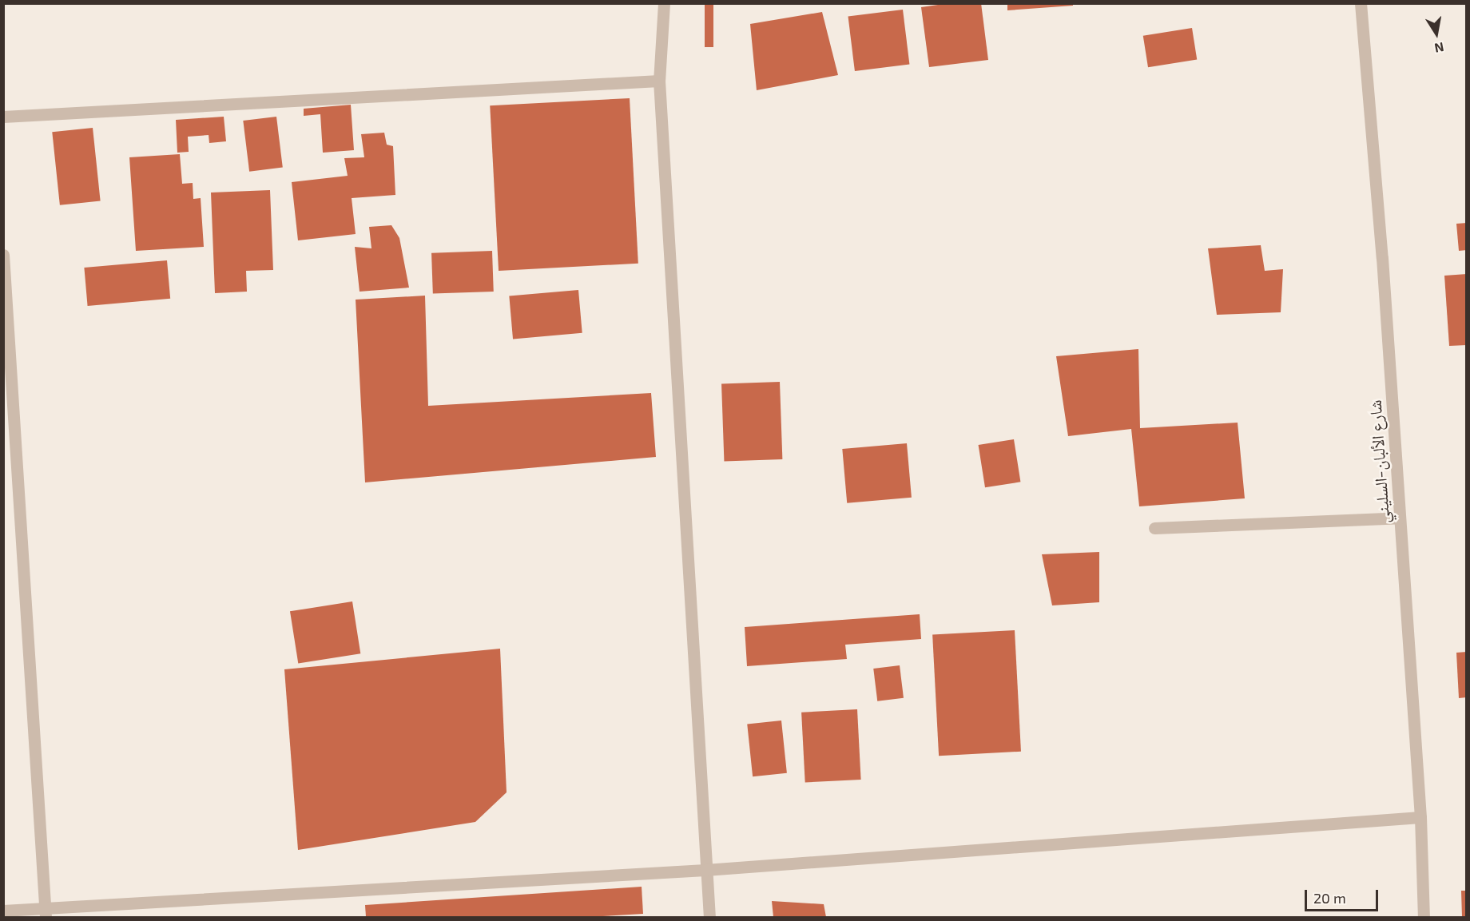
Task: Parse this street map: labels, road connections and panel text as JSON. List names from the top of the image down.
{
  "streets": {
    "street": ["شارع الألبان-السليني"]
  },
  "scale_bar": "20 m",
  "north": "bottom"
}
